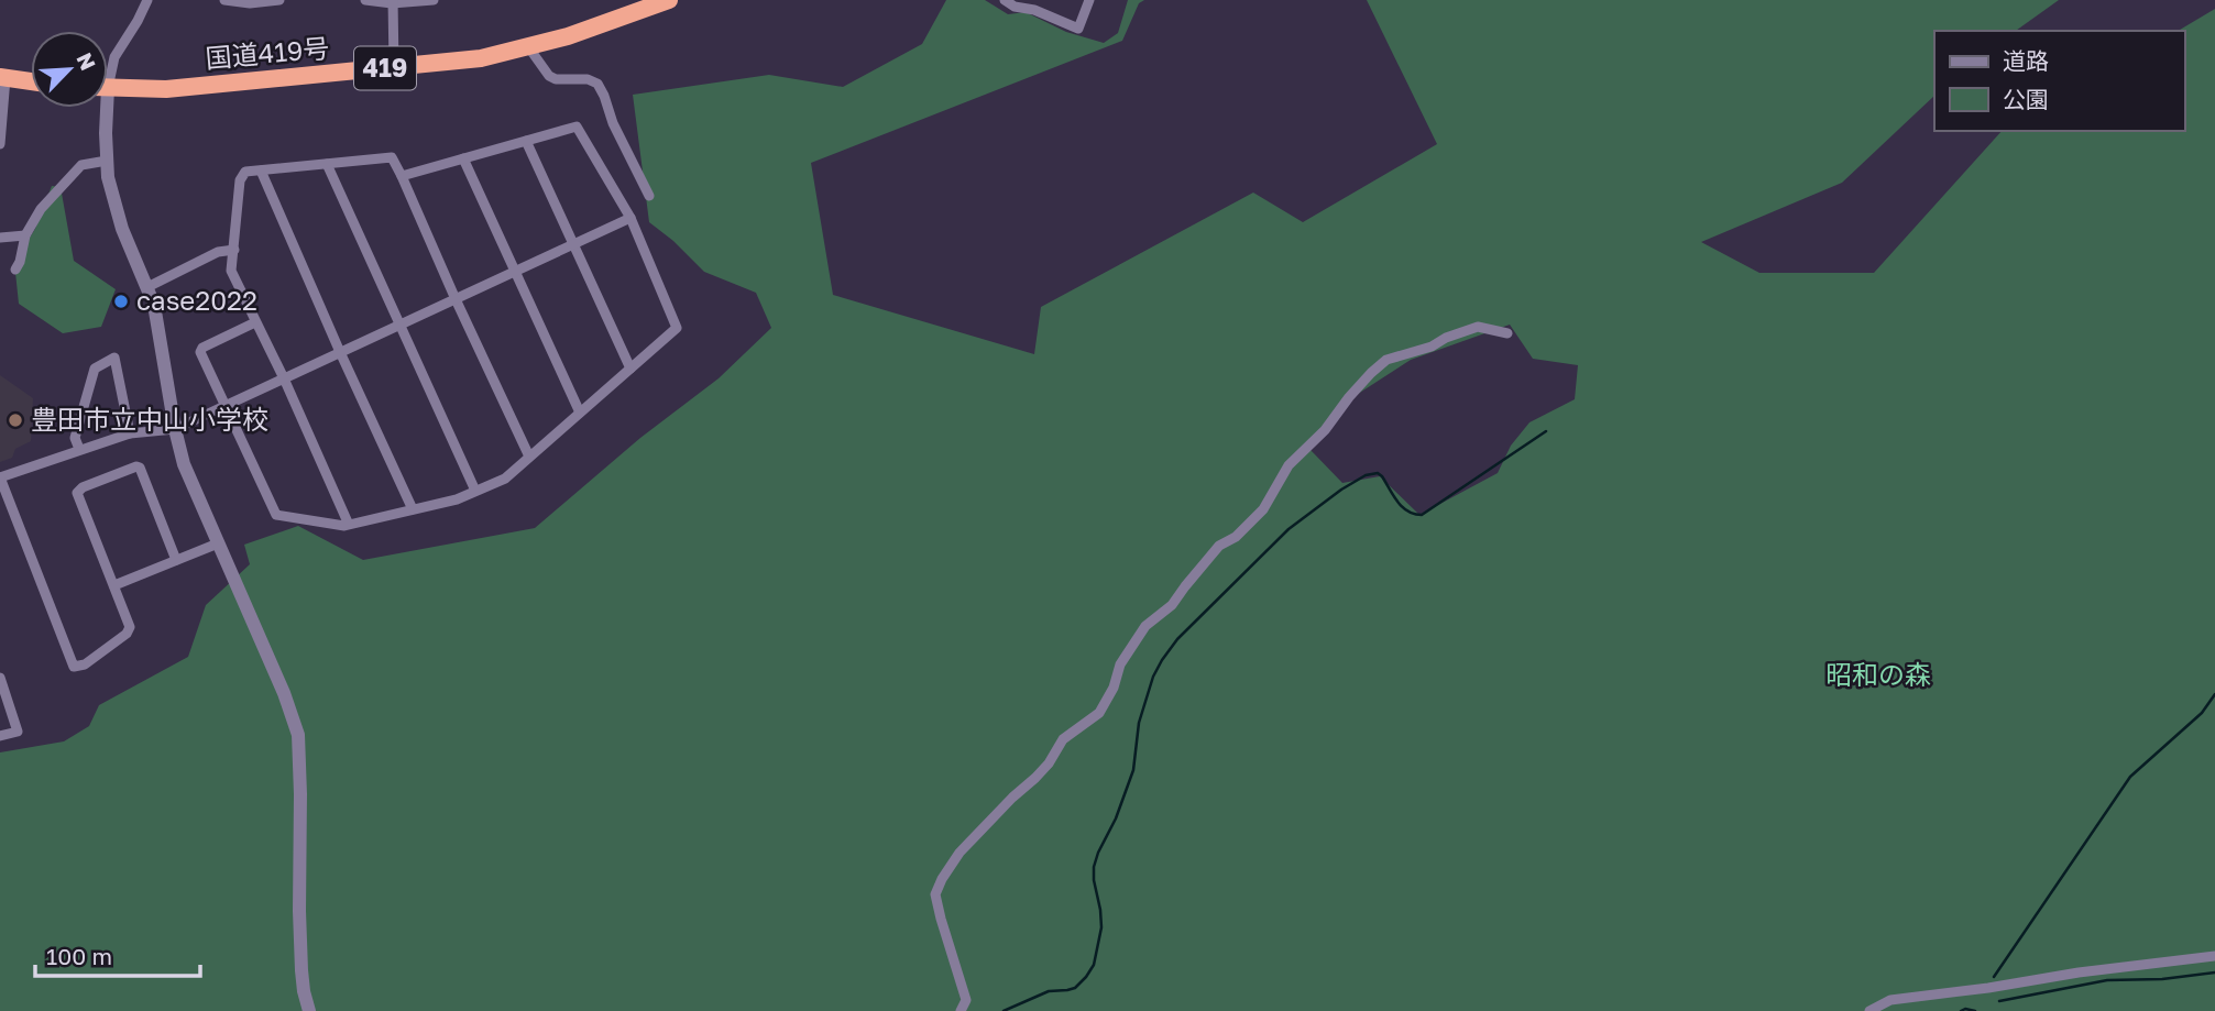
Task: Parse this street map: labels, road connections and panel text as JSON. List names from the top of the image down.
{
  "streets": {
    "highway": ["国道419号", "419"]
  },
  "parks": ["昭和の森"],
  "places": ["case2022", "豊田市立中山小学校"],
  "legend": ["道路", "公園"],
  "scale_bar": "100 m",
  "north": "top right"
}
